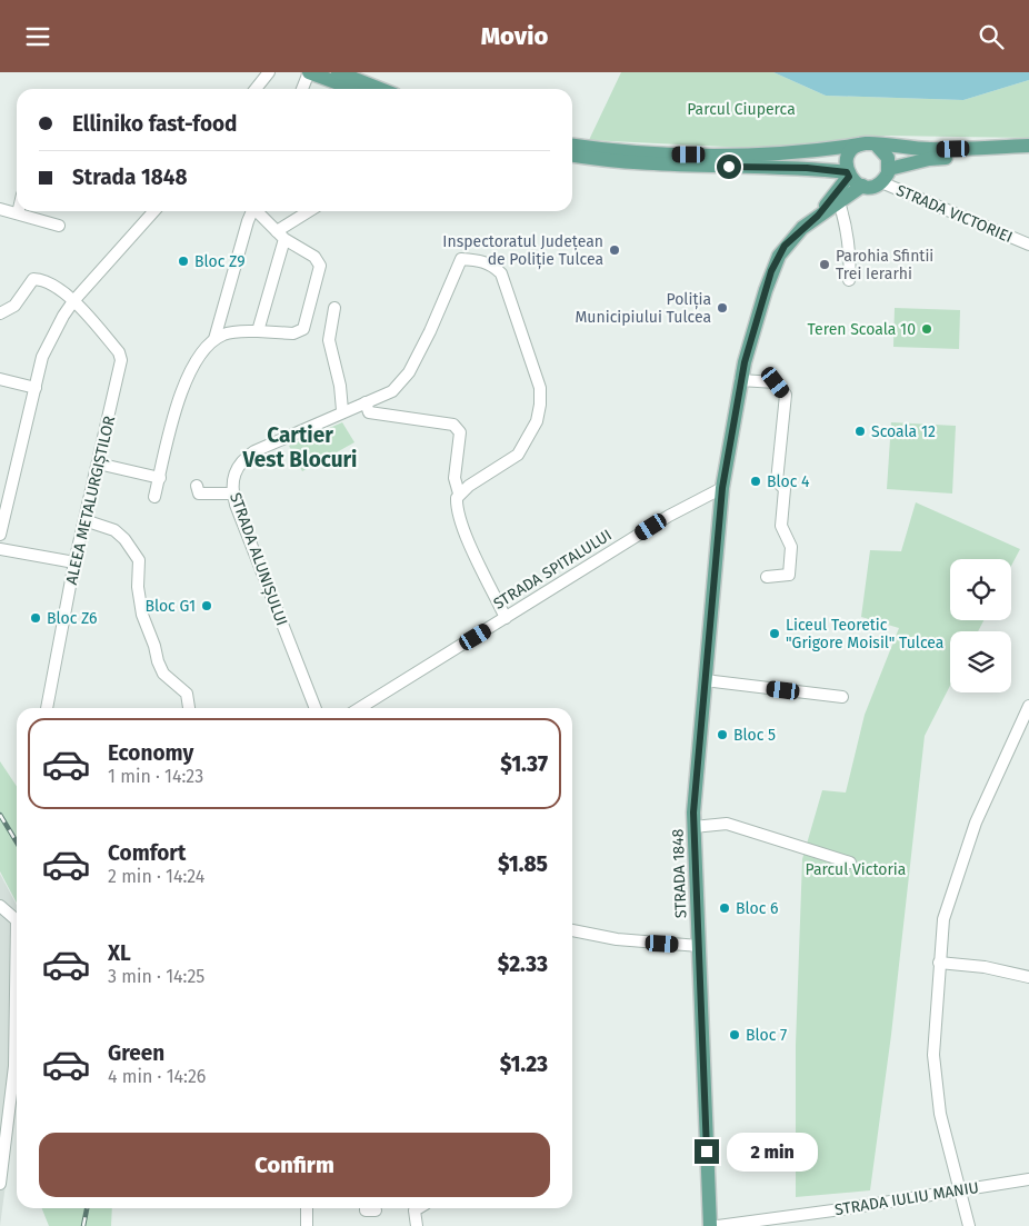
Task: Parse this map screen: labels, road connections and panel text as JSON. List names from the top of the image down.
{
  "streets": {
    "main road": ["STRADA 1848"],
    "street": [
      "STRADA VICTORIEI",
      "ALEEA METALURGIȘTILOR",
      "STRADA ALUNIȘULUI",
      "STRADA SPITALULUI",
      "STRADA IULIU MANIU"
    ]
  },
  "crossings": [
    ["STRADA SPITALULUI", "STRADA 1848"]
  ],
  "districts": ["Cartier Vest Blocuri"],
  "parks": ["Parcul Ciuperca", "Parcul Victoria"],
  "places": [
    "Inspectoratul Județean de Poliție Tulcea",
    "Bloc Z9",
    "Parohia Sfintii Trei Ierarhi",
    "Poliția Municipiului Tulcea",
    "Teren Scoala 10",
    "Scoala 12",
    "Bloc 4",
    "Bloc G1",
    "Bloc Z6",
    "Liceul Teoretic \"Grigore Moisil\" Tulcea",
    "Bloc 5",
    "Bloc 6",
    "Bloc 7"
  ],
  "page": {
    "header": "Movio",
    "banner": ["Elliniko fast-food", "Strada 1848"],
    "list": [
      {
        "name": "Economy",
        "note": "1 min · 14:23",
        "value": "$1.37"
      },
      {
        "name": "Comfort",
        "note": "2 min · 14:24",
        "value": "$1.85"
      },
      {
        "name": "XL",
        "note": "3 min · 14:25",
        "value": "$2.33"
      },
      {
        "name": "Green",
        "note": "4 min · 14:26",
        "value": "$1.23"
      }
    ],
    "buttons": "Confirm",
    "bubble": "2 min"
  }
}
